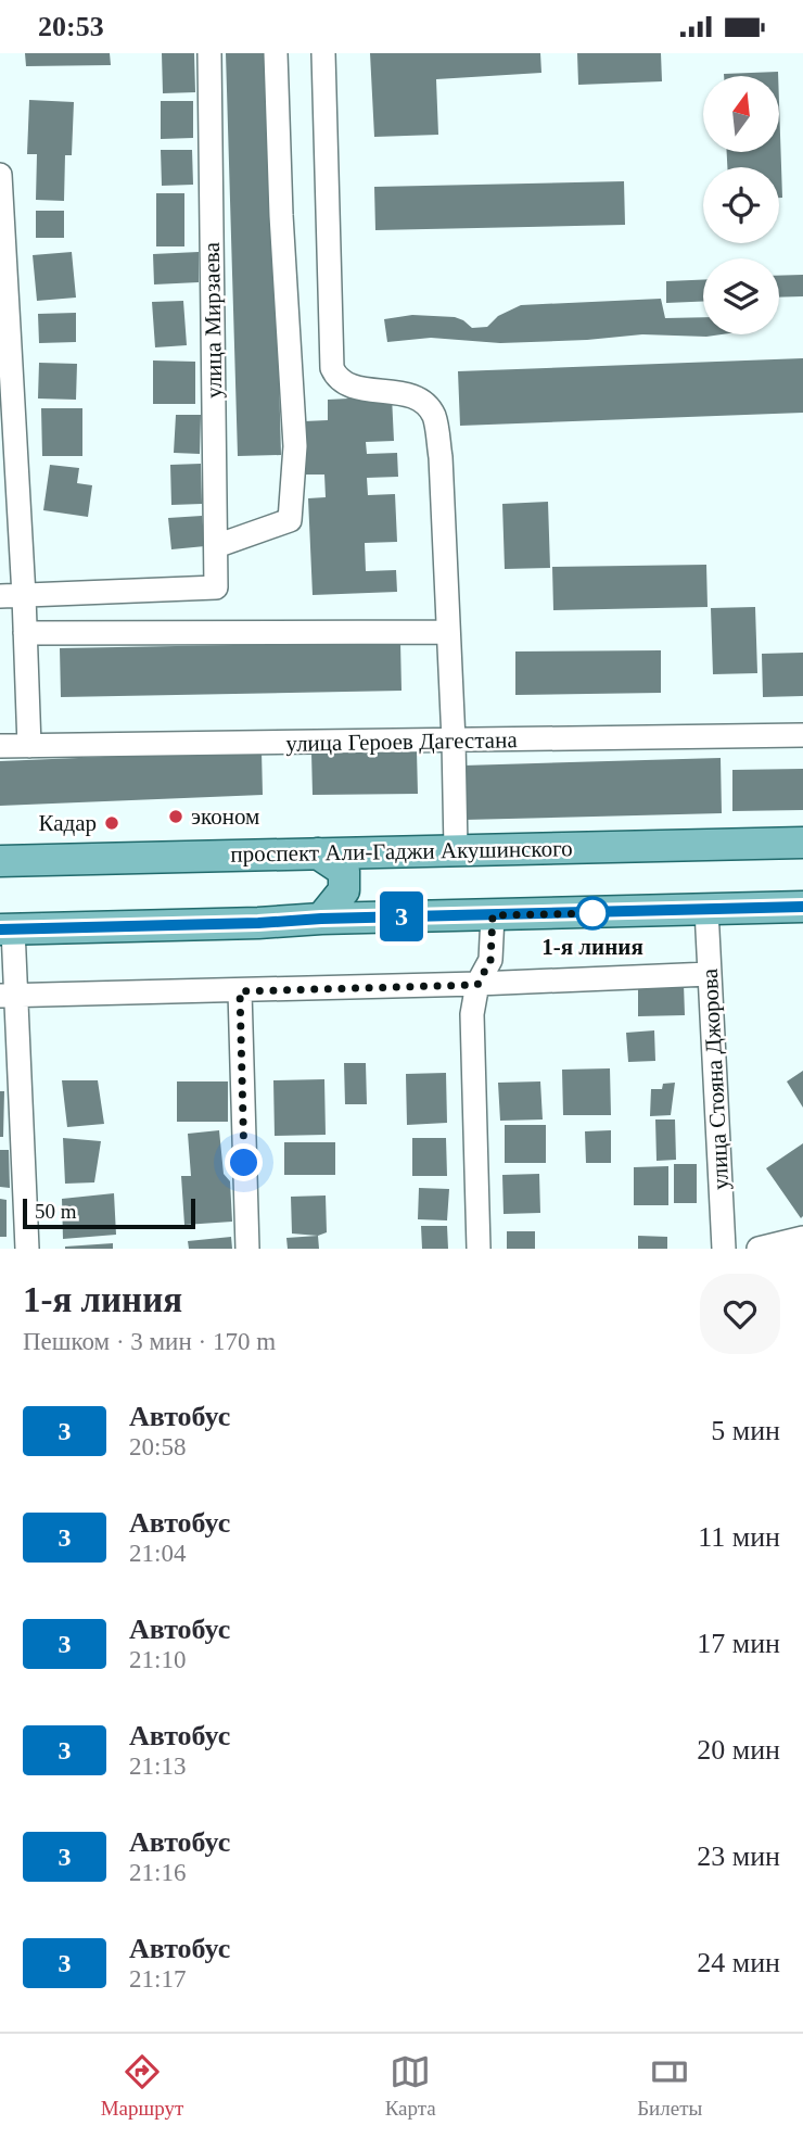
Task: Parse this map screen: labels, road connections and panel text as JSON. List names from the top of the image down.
{
  "streets": {
    "main road": ["проспект Али-Гаджи Акушинского"],
    "street": ["улица Мирзаева", "улица Героев Дагестана", "улица Стояна Джорова"]
  },
  "places": ["эконом", "Кадар", "1-я линия"],
  "lines": ["bus line 3"],
  "scale_bar": "50 m",
  "north": "top",
  "page": {
    "status": "20:53",
    "on_map": "3",
    "scale": "50 m",
    "heading": ["1-я линия", "Пешком · 3 мин · 170 m"],
    "list": [
      {
        "mark": "3",
        "name": "Автобус",
        "note": "20:58",
        "value": "5 мин"
      },
      {
        "mark": "3",
        "name": "Автобус",
        "note": "21:04",
        "value": "11 мин"
      },
      {
        "mark": "3",
        "name": "Автобус",
        "note": "21:10",
        "value": "17 мин"
      },
      {
        "mark": "3",
        "name": "Автобус",
        "note": "21:13",
        "value": "20 мин"
      },
      {
        "mark": "3",
        "name": "Автобус",
        "note": "21:16",
        "value": "23 мин"
      },
      {
        "mark": "3",
        "name": "Автобус",
        "note": "21:17",
        "value": "24 мин"
      }
    ],
    "tabs": ["Маршрут", "Карта", "Билеты"]
  }
}
